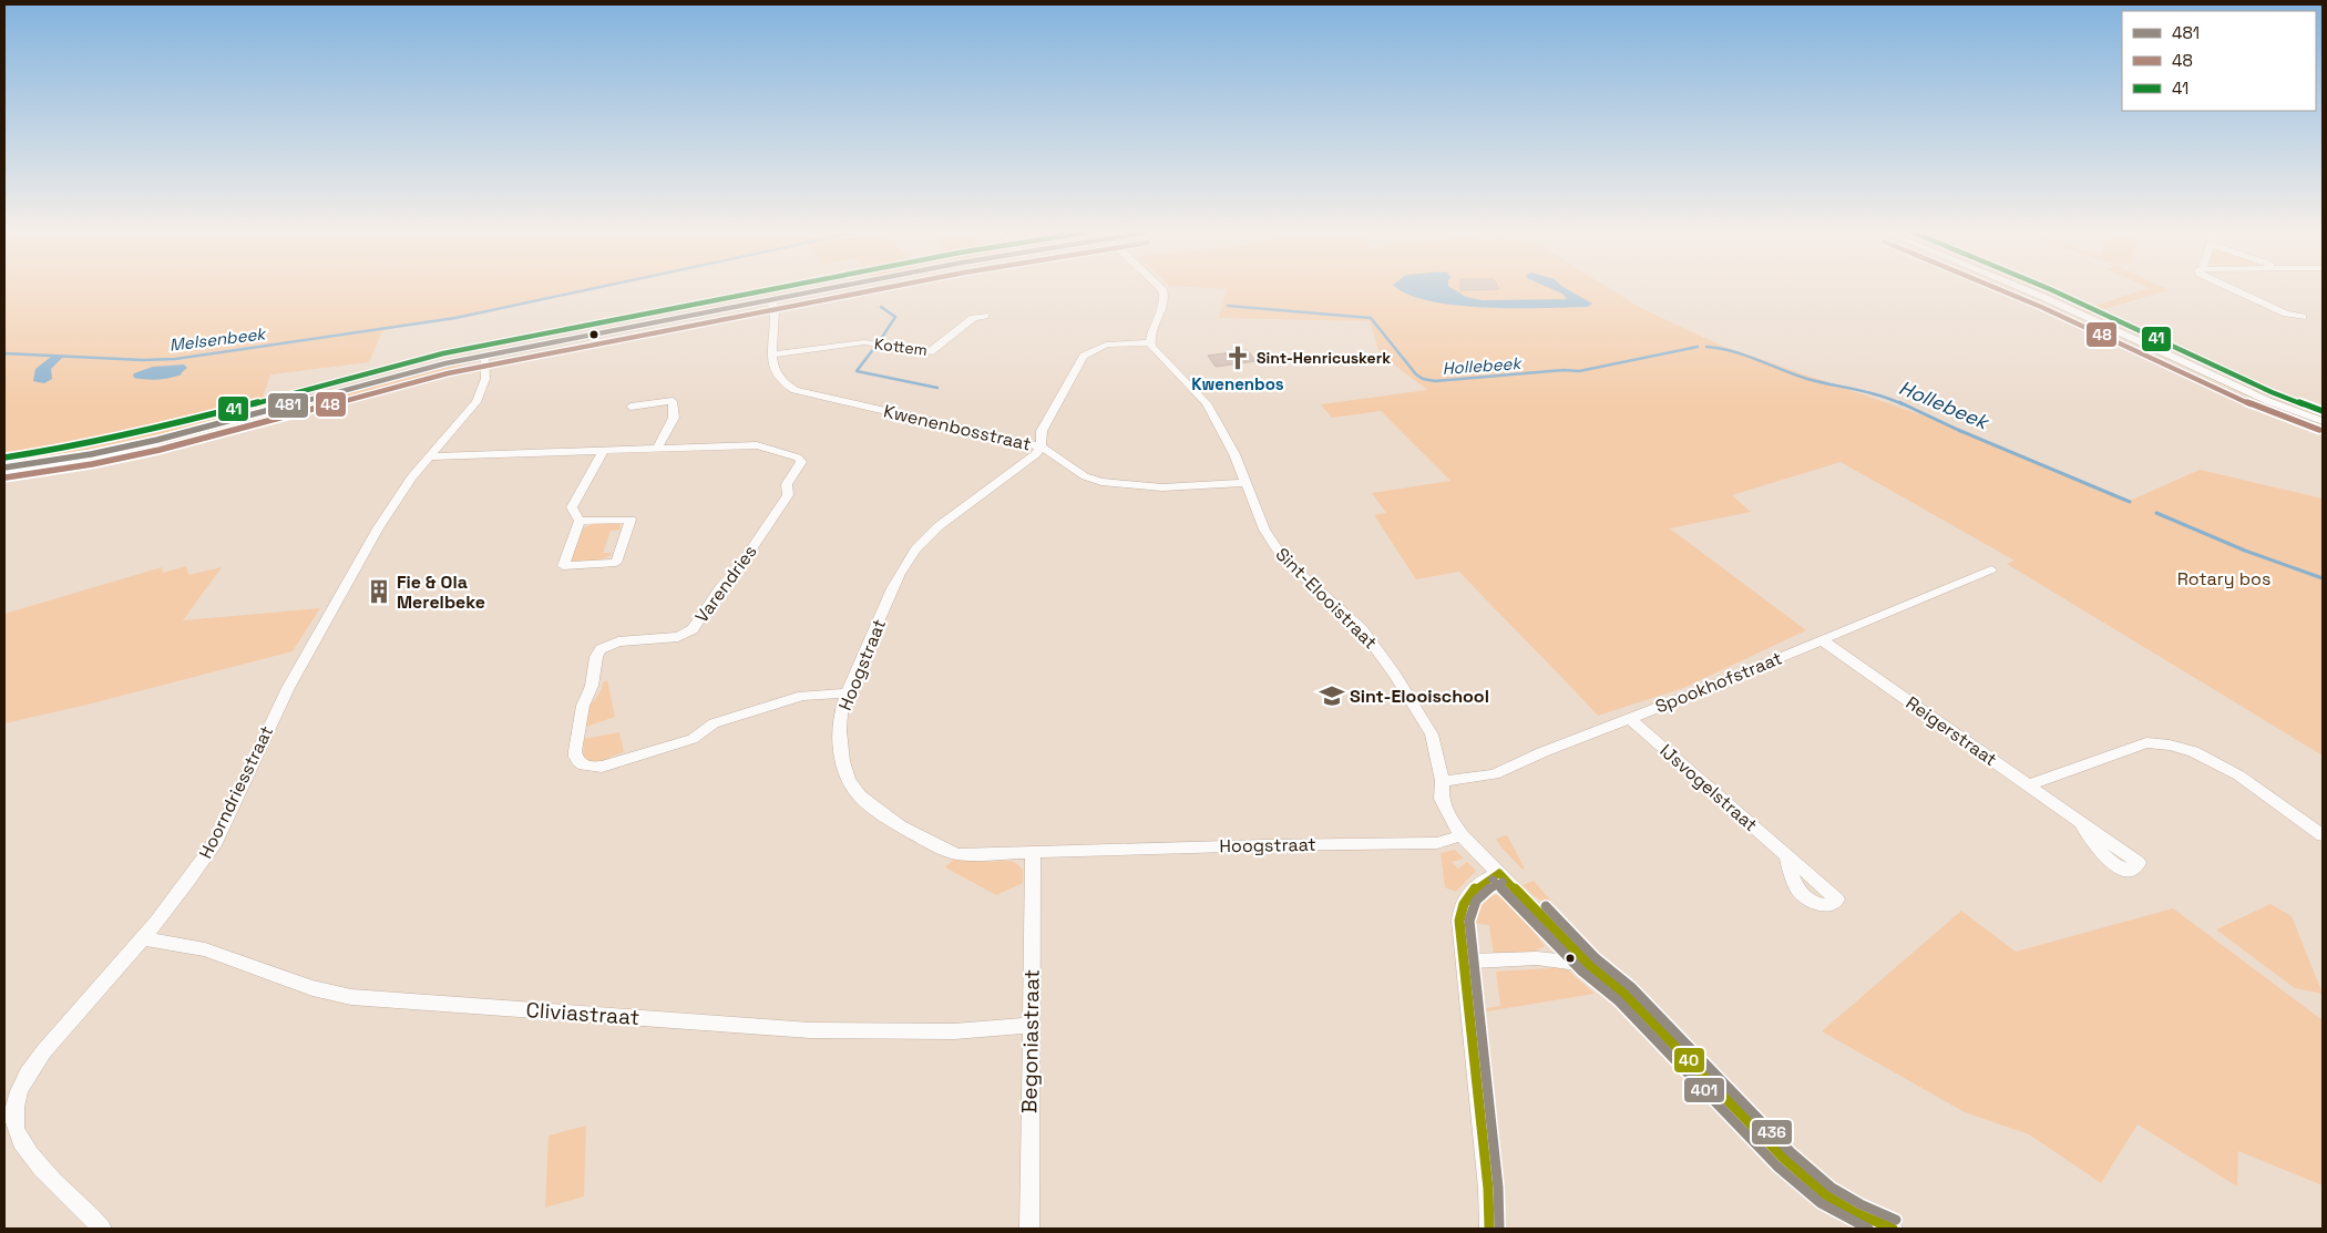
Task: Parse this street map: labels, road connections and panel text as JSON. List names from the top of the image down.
{
  "streets": {
    "street": [
      "Kottem",
      "Kwenenbosstraat",
      "Varendries",
      "Sint-Elooistraat",
      "Hoogstraat",
      "Spookhofstraat",
      "Reigerstraat",
      "IJsvogelstraat",
      "Hoorndriesstraat",
      "Cliviastraat",
      "Begoniastraat"
    ]
  },
  "crossings": [
    ["Kottem", "Kwenenbosstraat"],
    ["Kwenenbosstraat", "Sint-Elooistraat"],
    ["Kwenenbosstraat", "Hoogstraat"],
    ["Varendries", "Hoogstraat"],
    ["Varendries", "Hoorndriesstraat"],
    ["Sint-Elooistraat", "Hoogstraat"],
    ["Sint-Elooistraat", "Spookhofstraat"],
    ["Hoogstraat", "Begoniastraat"],
    ["Spookhofstraat", "Reigerstraat"],
    ["Spookhofstraat", "IJsvogelstraat"],
    ["Hoorndriesstraat", "Cliviastraat"],
    ["Cliviastraat", "Begoniastraat"]
  ],
  "districts": ["Kwenenbos"],
  "water": ["Melsenbeek", "Hollebeek"],
  "parks": ["Rotary bos"],
  "places": {
    "church": ["Sint-Henricuskerk"],
    "building": ["Fie & Ola Merelbeke"],
    "school or university": ["Sint-Elooischool"]
  },
  "lines": [
    "transit line 481",
    "transit line 48",
    "transit line 41",
    "transit line 40",
    "transit line 401",
    "transit line 436"
  ],
  "legend": ["481", "48", "41"]
}
